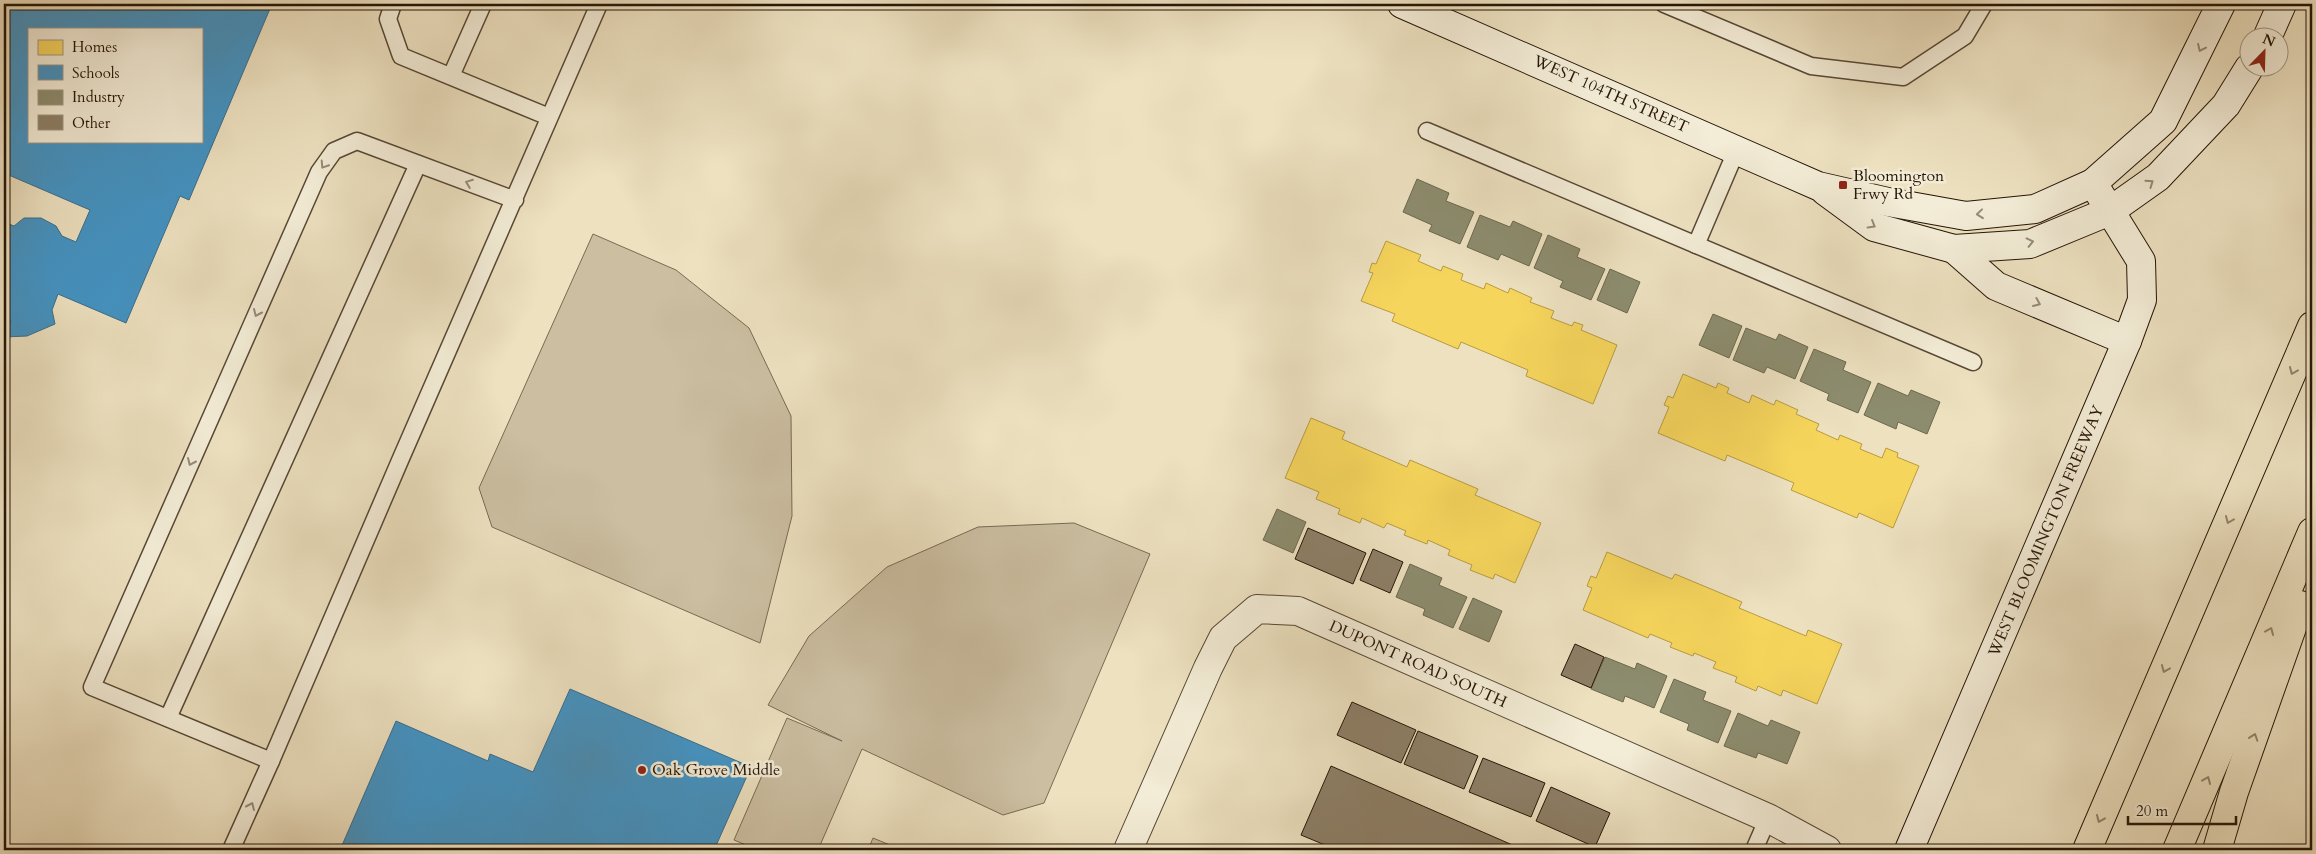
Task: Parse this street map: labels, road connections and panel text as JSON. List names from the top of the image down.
{
  "streets": {
    "street": ["WEST 104TH STREET", "WEST BLOOMINGTON FREEWAY", "DUPONT ROAD SOUTH"]
  },
  "crossings": [
    ["WEST 104TH STREET", "WEST BLOOMINGTON FREEWAY"]
  ],
  "places": {
    "transit": ["Bloomington Frwy Rd"],
    "other": ["Oak Grove Middle"]
  },
  "legend": [
    "Homes",
    "Schools",
    "Industry",
    "Other"
  ],
  "scale_bar": "20 m",
  "north": "top right"
}
